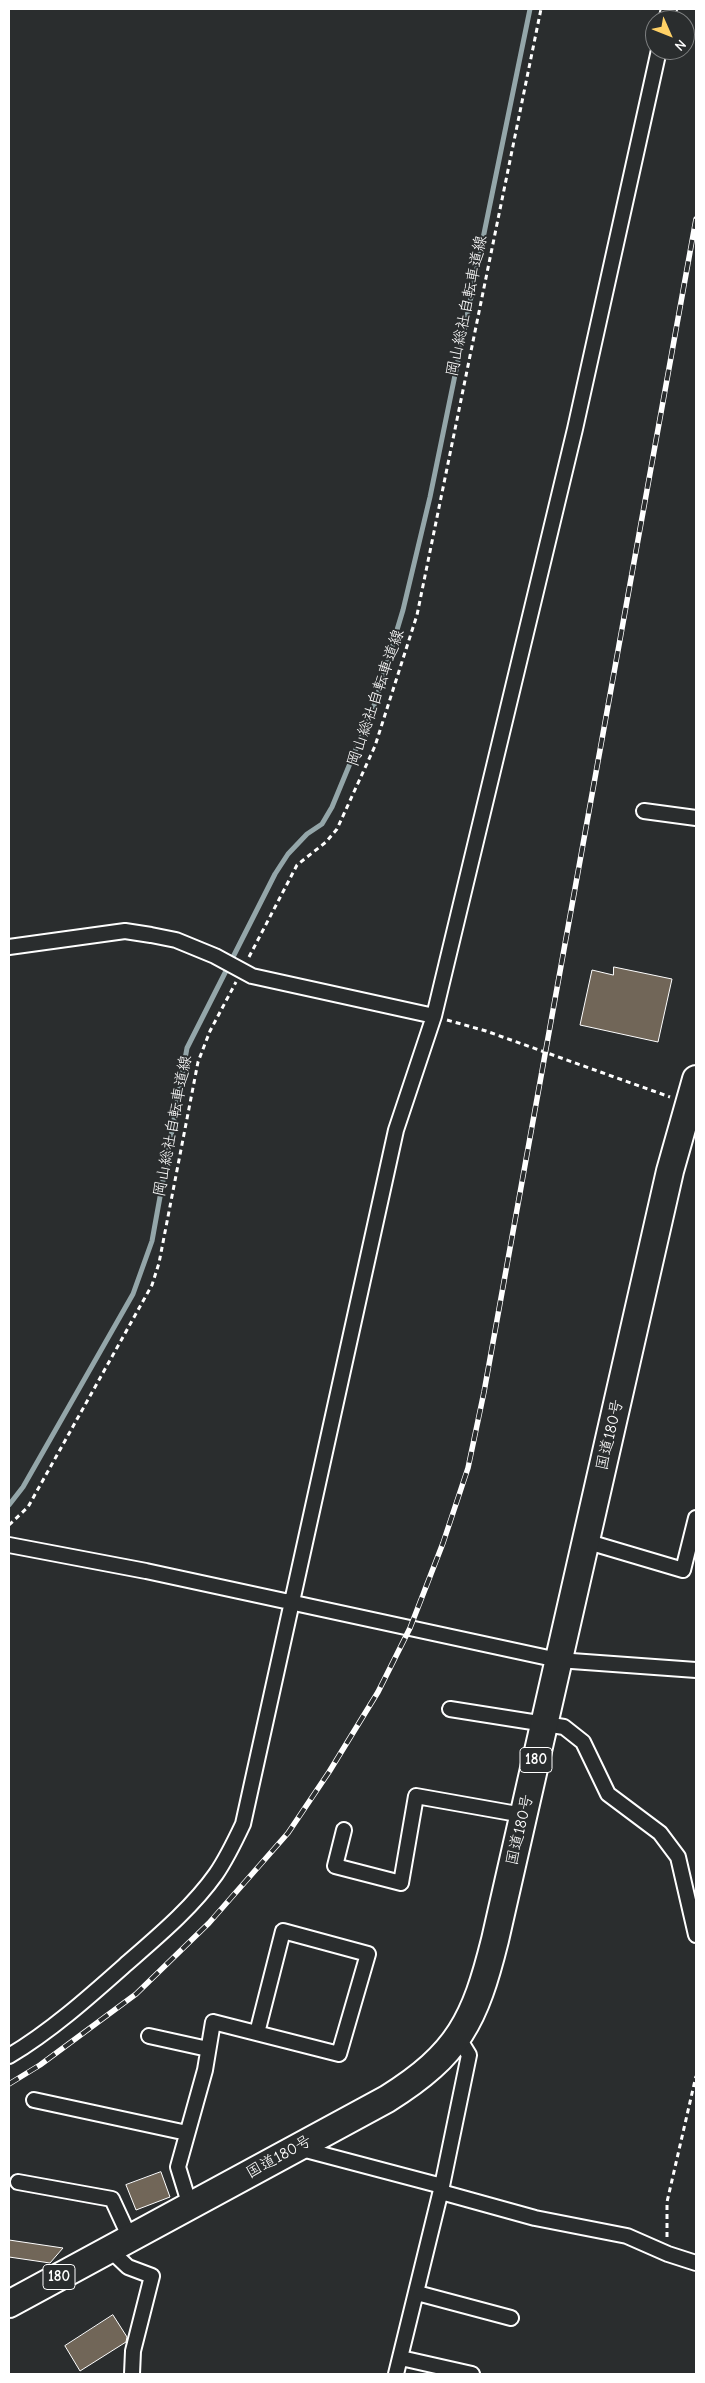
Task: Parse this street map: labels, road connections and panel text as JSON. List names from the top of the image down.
{
  "streets": {
    "highway": ["国道180号", "180"],
    "path": ["岡山総社自転車道線"]
  },
  "north": "bottom right"
}
